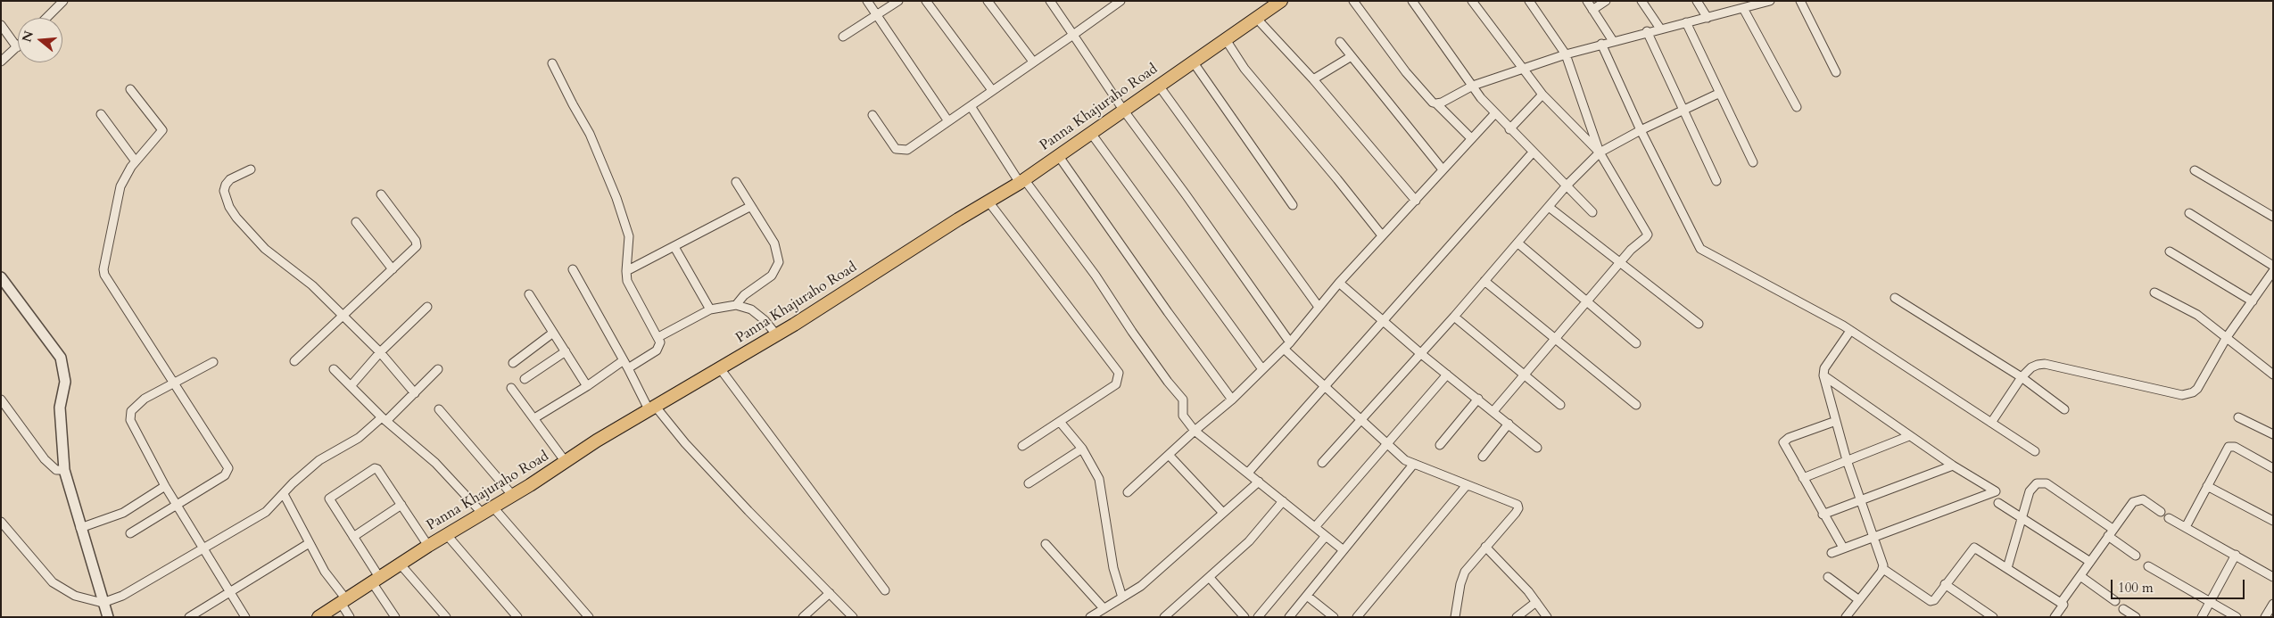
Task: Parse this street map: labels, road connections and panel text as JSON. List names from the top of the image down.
{
  "streets": {
    "main road": ["Panna Khajuraho Road"]
  },
  "scale_bar": "100 m",
  "north": "left"
}
